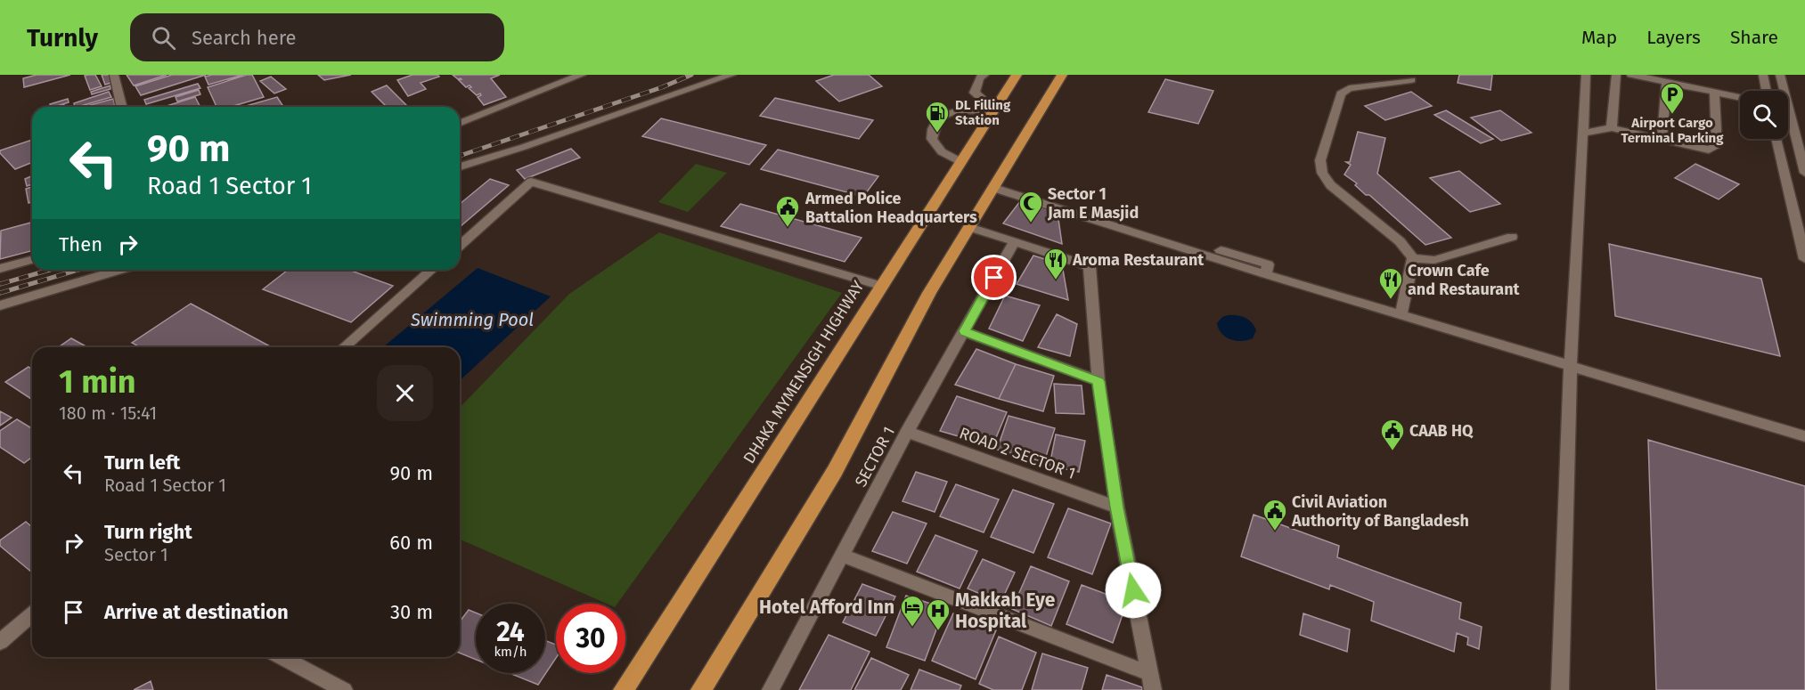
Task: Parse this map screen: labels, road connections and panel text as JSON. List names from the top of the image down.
{
  "streets": {
    "highway": ["DHAKA MYMENSIGH HIGHWAY"],
    "street": ["ROAD 2 SECTOR 1", "SECTOR 1"]
  },
  "crossings": [
    ["ROAD 2 SECTOR 1", "SECTOR 1"]
  ],
  "water": ["Swimming Pool"],
  "places": {
    "parking": ["Airport Cargo Terminal Parking"],
    "fuel station": ["DL Filling Station"],
    "mosque": ["Sector 1 Jam E Masjid"],
    "public building": ["Armed Police Battalion Headquarters", "CAAB HQ", "Civil Aviation Authority of Bangladesh"],
    "restaurant": ["Aroma Restaurant", "Crown Cafe and Restaurant"],
    "hotel": ["Hotel Afford Inn"],
    "hospital": ["Makkah Eye Hospital"]
  },
  "page": {
    "header": "Turnly",
    "search": "Search here",
    "nav": ["Map", "Layers", "Share"],
    "turn": ["90 m", "Road 1 Sector 1"],
    "then": "Then",
    "heading": ["1 min", "180 m · 15:41"],
    "list": [
      {
        "name": "Turn left",
        "note": "Road 1 Sector 1",
        "value": "90 m"
      },
      {
        "name": "Turn right",
        "note": "Sector 1",
        "value": "60 m"
      },
      {
        "name": "Arrive at destination",
        "value": "30 m"
      }
    ],
    "speed": "24 km/h",
    "limit": "30"
  }
}
